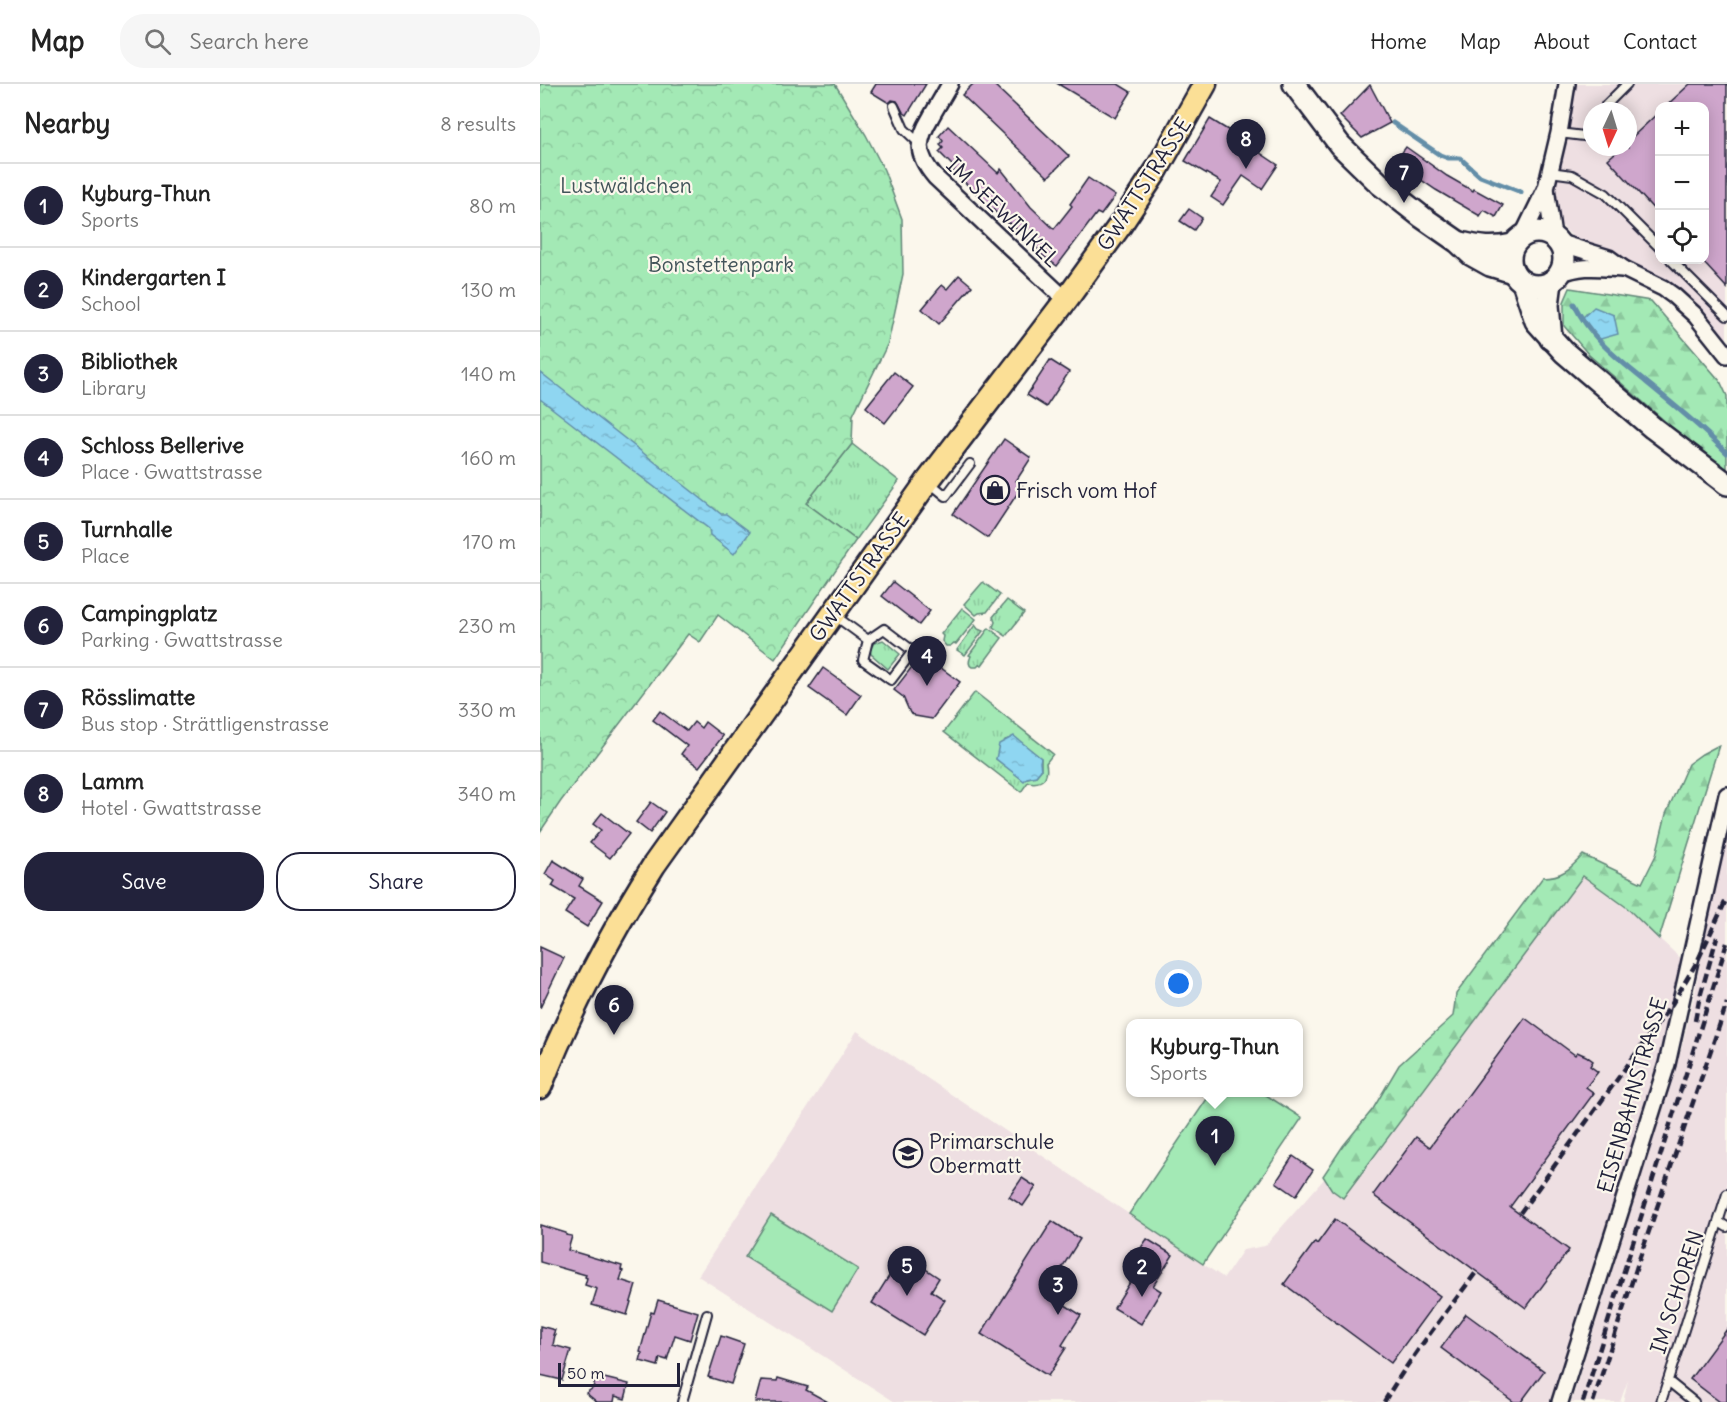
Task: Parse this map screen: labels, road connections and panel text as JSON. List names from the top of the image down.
{
  "streets": {
    "main road": ["GWATTSTRASSE"],
    "street": ["IM SEEWINKEL", "EISENBAHNSTRASSE"],
    "lane": ["IM SCHOREN"]
  },
  "crossings": [
    ["GWATTSTRASSE", "IM SEEWINKEL"]
  ],
  "parks": ["Lustwäldchen", "Bonstettenpark"],
  "places": {
    "shop": ["Frisch vom Hof"],
    "school or university": ["Primarschule Obermatt"]
  },
  "scale_bar": "50 m",
  "north": "bottom",
  "page": {
    "header": "Map",
    "search": "Search here",
    "nav": [
      "Home",
      "Map",
      "About",
      "Contact"
    ],
    "heading": ["Nearby", "8 results"],
    "map_buttons": ["+", "−"],
    "pins": [
      "8",
      "7",
      "4",
      "6",
      "1",
      "5",
      "2",
      "3"
    ],
    "list": [
      {
        "mark": "1",
        "name": "Kyburg-Thun",
        "note": "Sports",
        "value": "80 m"
      },
      {
        "mark": "2",
        "name": "Kindergarten I",
        "note": "School",
        "value": "130 m"
      },
      {
        "mark": "3",
        "name": "Bibliothek",
        "note": "Library",
        "value": "140 m"
      },
      {
        "mark": "4",
        "name": "Schloss Bellerive",
        "note": "Place · Gwattstrasse",
        "value": "160 m"
      },
      {
        "mark": "5",
        "name": "Turnhalle",
        "note": "Place",
        "value": "170 m"
      },
      {
        "mark": "6",
        "name": "Campingplatz",
        "note": "Parking · Gwattstrasse",
        "value": "230 m"
      },
      {
        "mark": "7",
        "name": "Rösslimatte",
        "note": "Bus stop · Strättligenstrasse",
        "value": "330 m"
      },
      {
        "mark": "8",
        "name": "Lamm",
        "note": "Hotel · Gwattstrasse",
        "value": "340 m"
      }
    ],
    "buttons": ["Save", "Share"],
    "popup": ["Kyburg-Thun", "Sports"],
    "scale": "50 m"
  }
}
